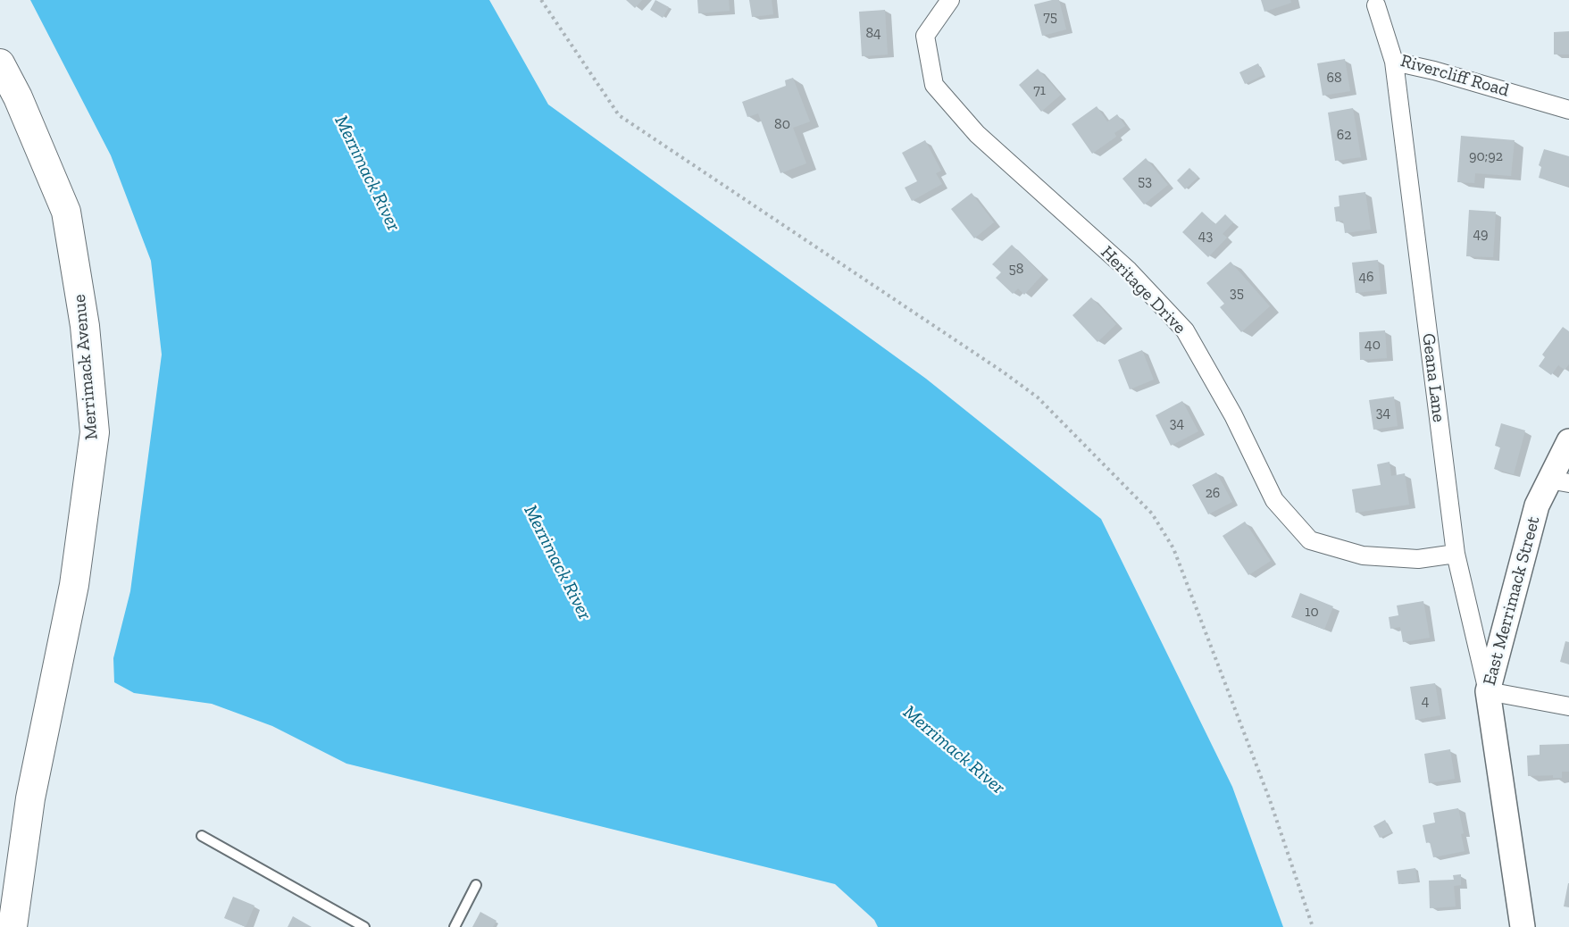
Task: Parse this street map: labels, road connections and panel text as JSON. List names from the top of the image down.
{
  "streets": {
    "main road": ["Merrimack Avenue"],
    "street": [
      "Rivercliff Road",
      "Heritage Drive",
      "Geana Lane",
      "East Merrimack Street"
    ]
  },
  "crossings": [
    ["Rivercliff Road", "Geana Lane"],
    ["Heritage Drive", "Geana Lane"],
    ["Geana Lane", "East Merrimack Street"]
  ],
  "water": ["Merrimack River"],
  "house_numbers": [
    "75",
    "84",
    "68",
    "71",
    "80",
    "62",
    "90;92",
    "53",
    "49",
    "43",
    "58",
    "46",
    "35",
    "40",
    "34",
    "34",
    "26",
    "10",
    "4"
  ]
}
